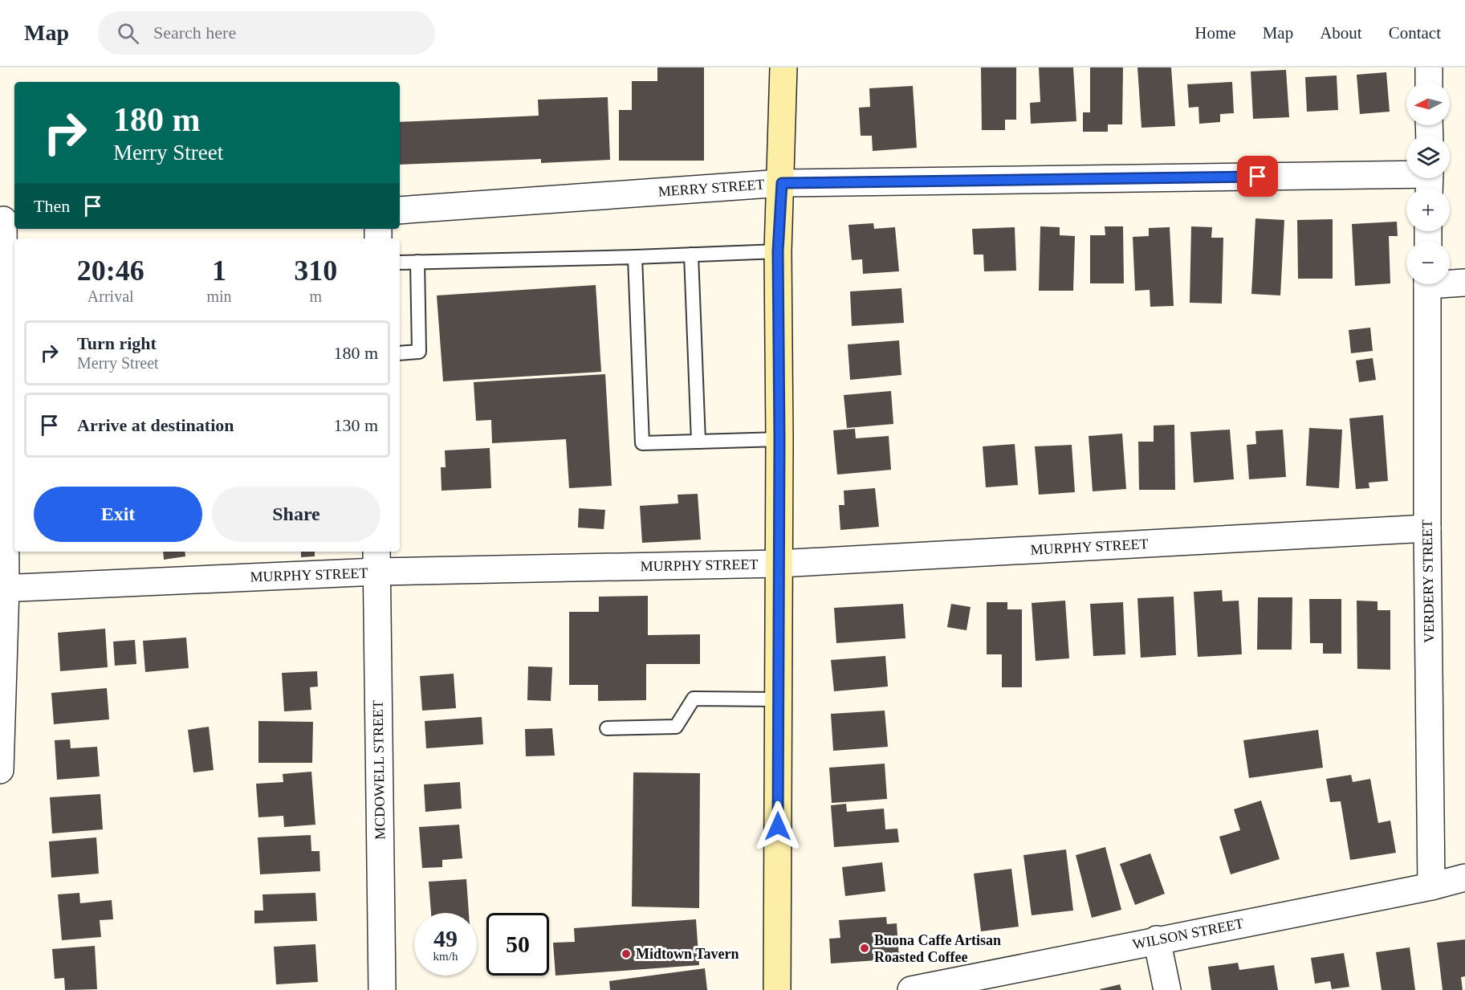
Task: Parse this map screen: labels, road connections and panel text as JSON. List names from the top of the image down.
{
  "streets": {
    "street": [
      "MERRY STREET",
      "MURPHY STREET",
      "VERDERY STREET",
      "MCDOWELL STREET",
      "WILSON STREET"
    ]
  },
  "crossings": [
    ["MURPHY STREET", "VERDERY STREET"],
    ["MURPHY STREET", "MCDOWELL STREET"],
    ["VERDERY STREET", "WILSON STREET"]
  ],
  "places": ["Buona Caffe Artisan Roasted Coffee", "Midtown Tavern"],
  "north": "left",
  "page": {
    "header": "Map",
    "search": "Search here",
    "nav": [
      "Home",
      "Map",
      "About",
      "Contact"
    ],
    "map_buttons": ["+", "−"],
    "turn": ["180 m", "Merry Street"],
    "then": "Then",
    "eta": [
      "20:46",
      "Arrival",
      "1",
      "min",
      "310",
      "m"
    ],
    "list": [
      {
        "name": "Turn right",
        "note": "Merry Street",
        "value": "180 m"
      },
      {
        "name": "Arrive at destination",
        "value": "130 m"
      }
    ],
    "buttons": ["Exit", "Share"],
    "speed": "49 km/h",
    "limit": "50"
  }
}
